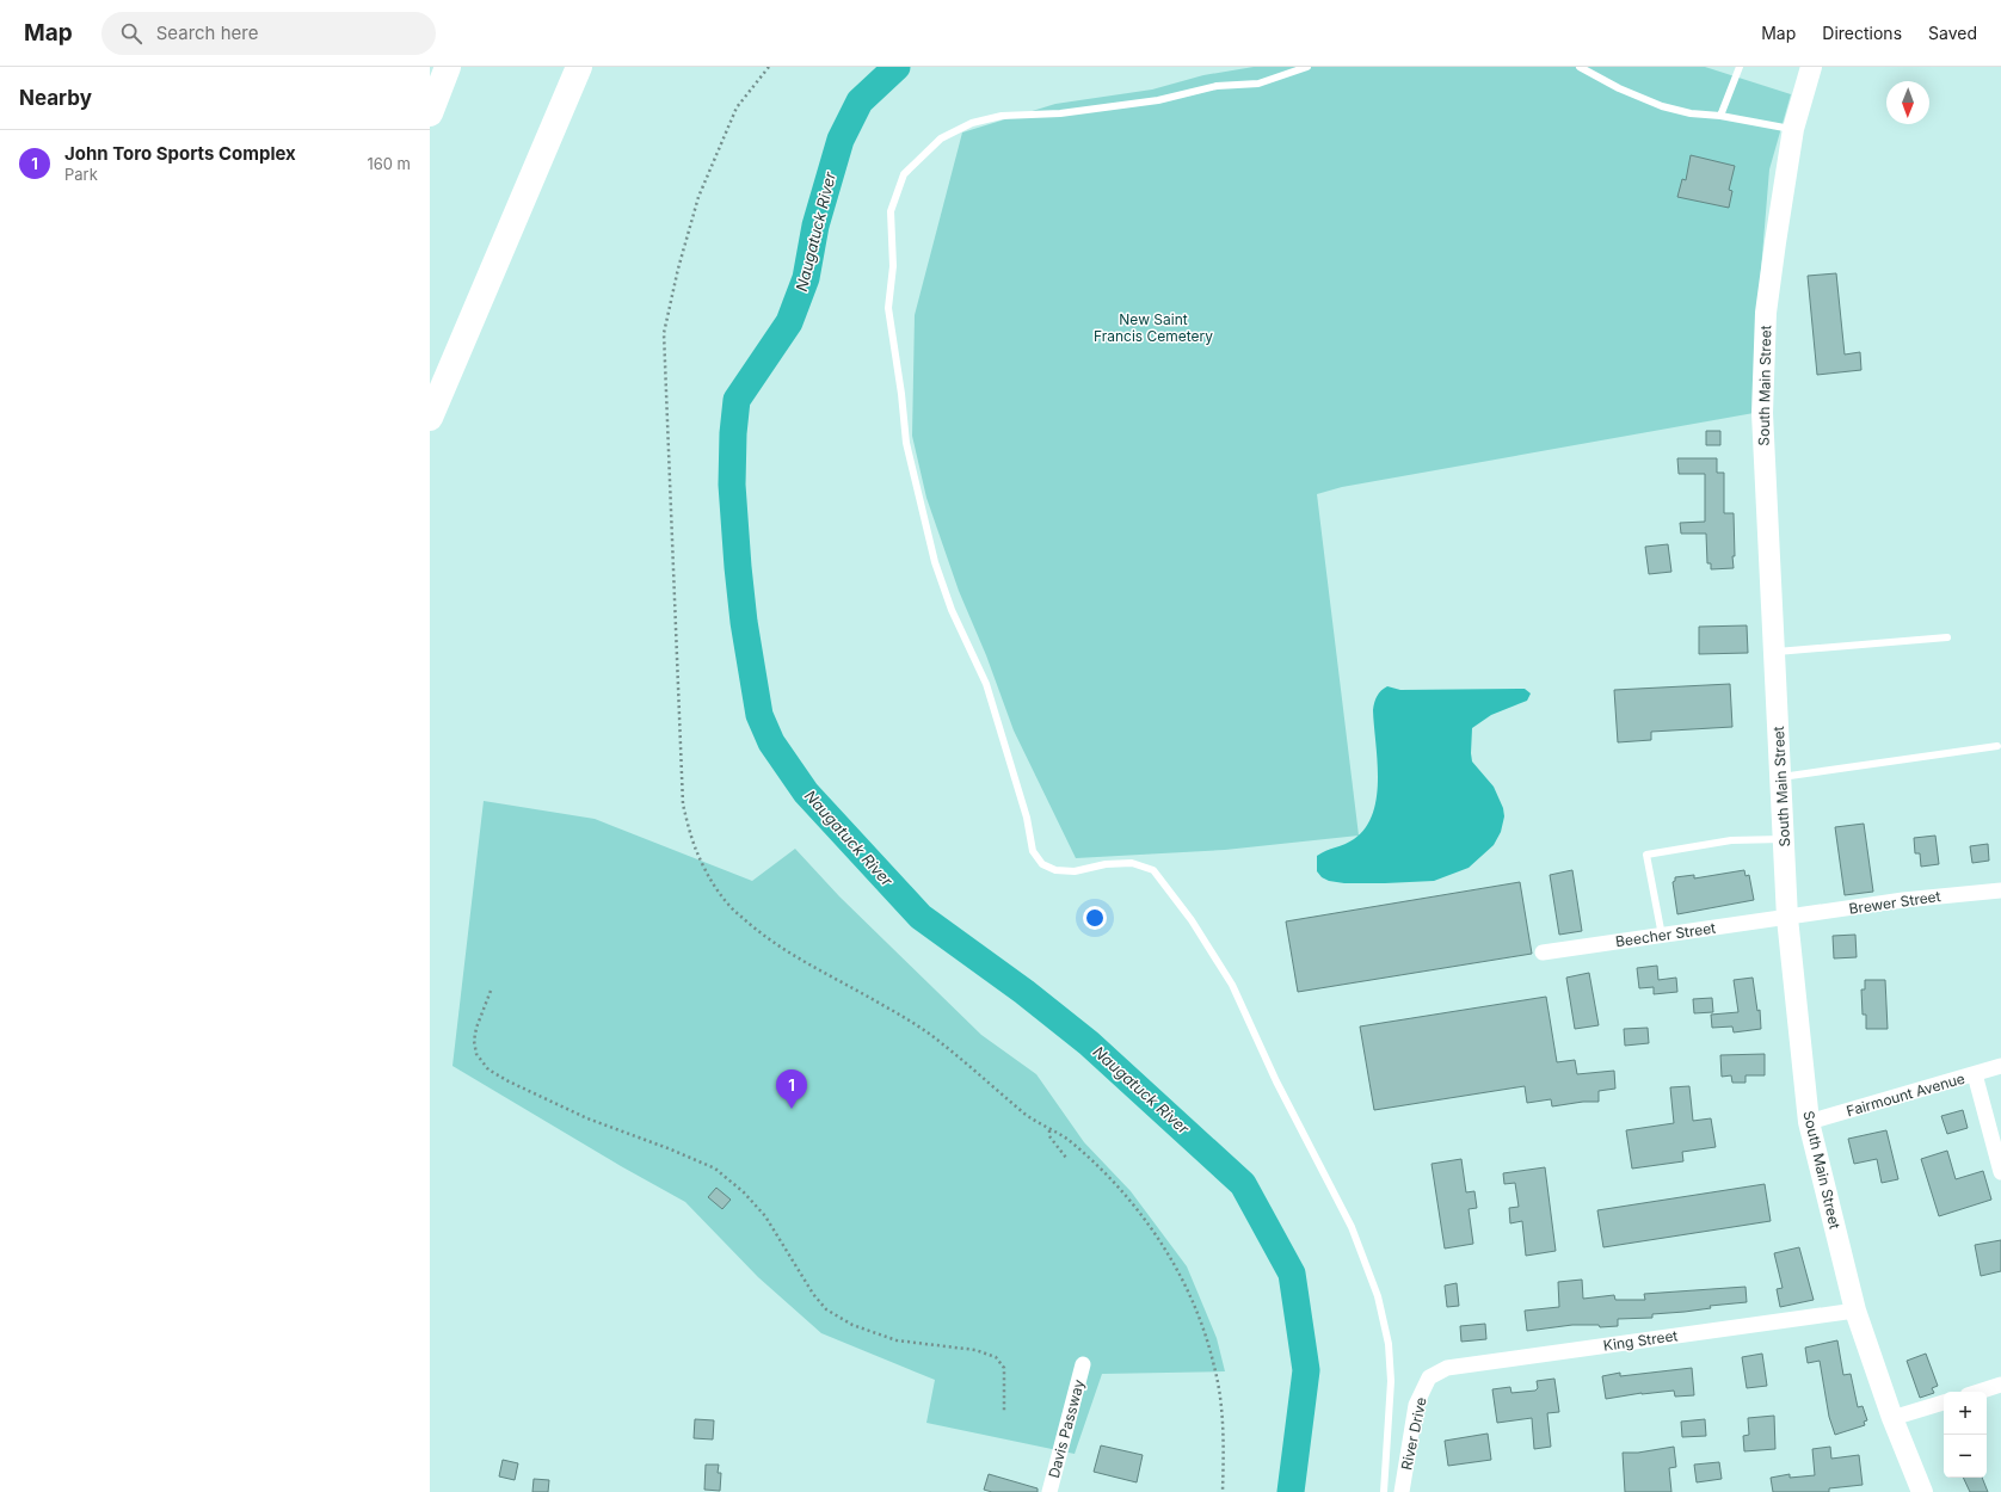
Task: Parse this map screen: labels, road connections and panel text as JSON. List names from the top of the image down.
{
  "streets": {
    "main road": ["South Main Street"],
    "street": [
      "Brewer Street",
      "Beecher Street",
      "Fairmount Avenue",
      "King Street",
      "Davis Passway",
      "River Drive"
    ]
  },
  "crossings": [
    ["South Main Street", "Brewer Street"],
    ["South Main Street", "Beecher Street"],
    ["South Main Street", "Fairmount Avenue"],
    ["South Main Street", "King Street"],
    ["Brewer Street", "Beecher Street"],
    ["King Street", "River Drive"]
  ],
  "water": ["Naugatuck River"],
  "parks": ["New Saint Francis Cemetery"],
  "north": "bottom",
  "page": {
    "header": "Map",
    "search": "Search here",
    "nav": ["Map", "Directions", "Saved"],
    "heading": "Nearby",
    "list": [
      {
        "mark": "1",
        "name": "John Toro Sports Complex",
        "note": "Park",
        "value": "160 m"
      }
    ],
    "pins": "1",
    "map_buttons": ["+", "−"]
  }
}
